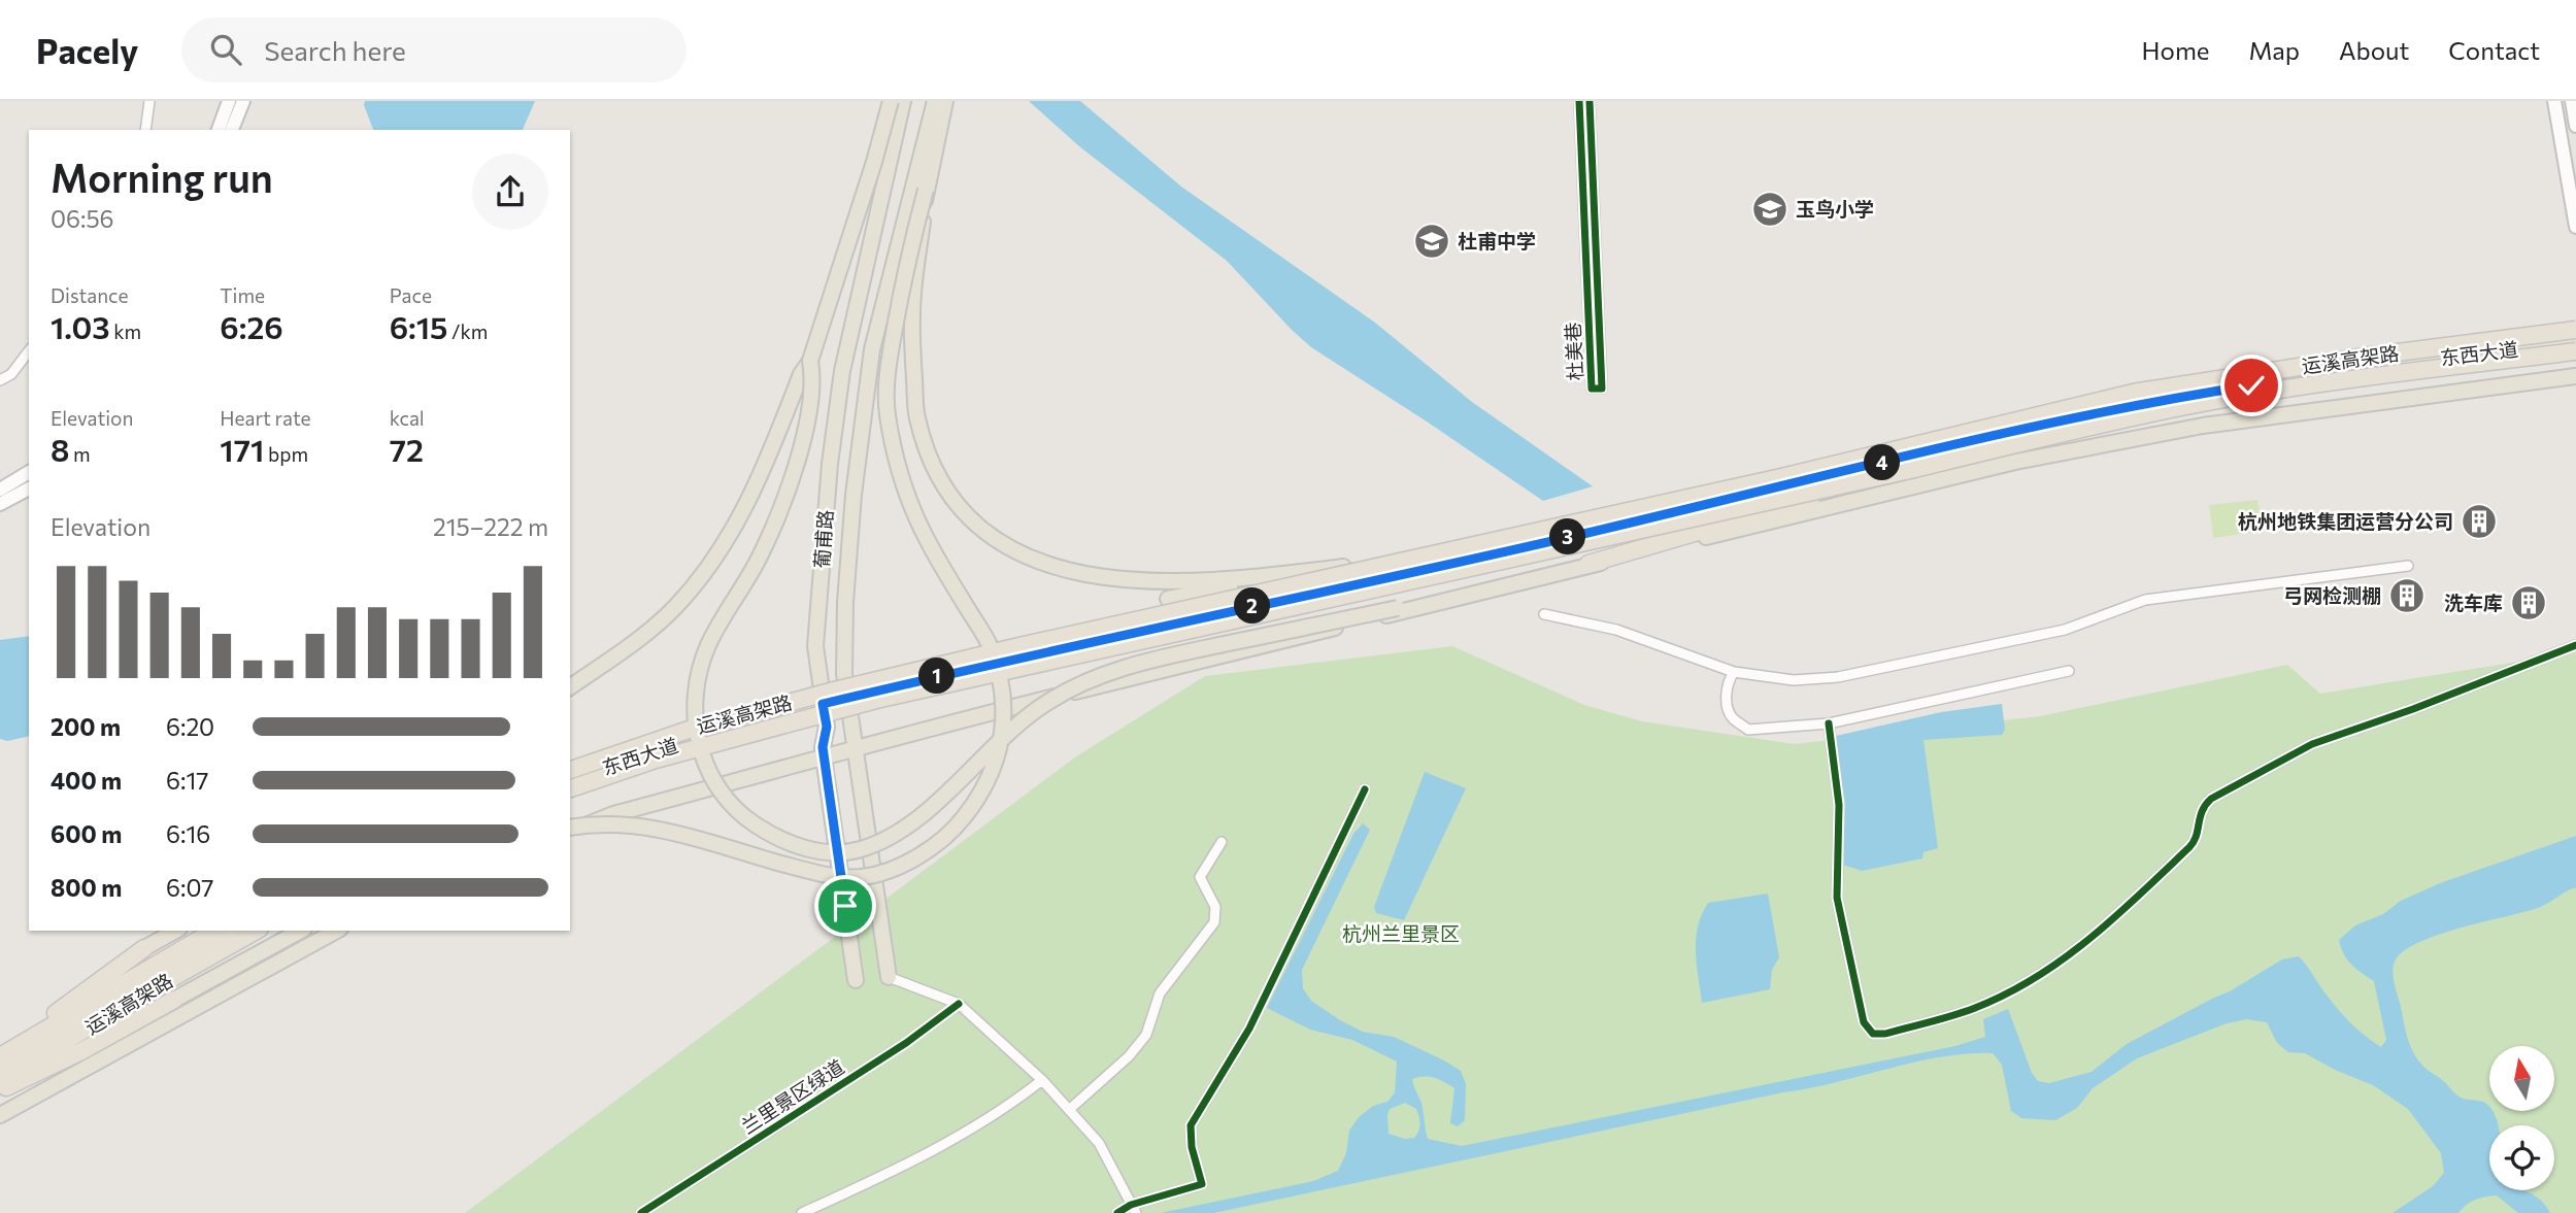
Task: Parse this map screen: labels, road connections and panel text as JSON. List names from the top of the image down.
{
  "streets": {
    "highway": ["运溪高架路"],
    "main road": ["东西大道", "葡甫路"],
    "street": ["杜美巷", "兰里景区绿道"]
  },
  "crossings": [
    ["东西大道", "葡甫路"]
  ],
  "parks": ["杭州兰里景区"],
  "places": {
    "school or university": ["玉鸟小学", "杜甫中学"],
    "building": ["杭州地铁集团运营分公司", "弓网检测棚", "洗车库"]
  },
  "north": "top",
  "page": {
    "header": "Pacely",
    "search": "Search here",
    "nav": [
      "Home",
      "Map",
      "About",
      "Contact"
    ],
    "heading": ["Morning run", "06:56"],
    "stats": [
      ["Distance", "1.03 km"],
      ["Time", "6:26"],
      ["Pace", "6:15 /km"],
      ["Elevation", "8 m"],
      ["Heart rate", "171 bpm"],
      ["kcal", "72"]
    ],
    "pins": [
      "4",
      "3",
      "2",
      "1"
    ],
    "chart": ["Elevation", "215–222 m"],
    "list": [
      {
        "name": "200 m",
        "note": "6:20"
      },
      {
        "name": "400 m",
        "note": "6:17"
      },
      {
        "name": "600 m",
        "note": "6:16"
      },
      {
        "name": "800 m",
        "note": "6:07"
      }
    ]
  }
}
